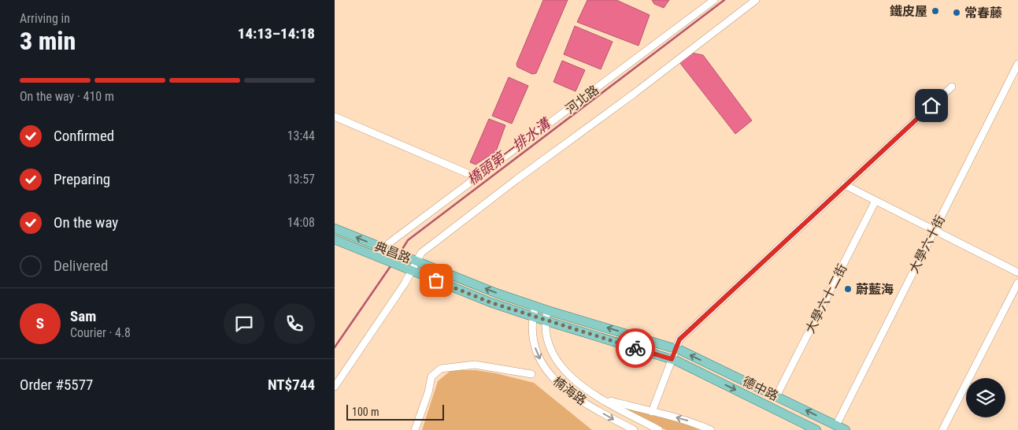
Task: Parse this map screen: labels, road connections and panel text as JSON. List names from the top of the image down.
{
  "streets": {
    "main road": ["典昌路", "德中路"],
    "street": [
      "河北路",
      "大學六十街",
      "大學六十二街",
      "楠海路"
    ]
  },
  "crossings": [
    ["河北路", "典昌路"],
    ["大學六十街", "德中路"],
    ["典昌路", "德中路"],
    ["典昌路", "楠海路"],
    ["大學六十二街", "德中路"]
  ],
  "water": ["橋頭第一排水溝"],
  "places": ["鐵皮屋", "常春藤", "蔚藍海"],
  "scale_bar": "100 m",
  "page": {
    "heading": ["3 min", "Arriving in", "14:13–14:18"],
    "panel": [
      "Sam",
      "Courier · 4.8",
      "Order #5577",
      "NT$744"
    ],
    "bar": "On the way · 410 m",
    "list": [
      ["Confirmed", "13:44"],
      ["Preparing", "13:57"],
      ["On the way", "14:08"],
      "Delivered"
    ],
    "round": "S",
    "scale": "100 m"
  }
}
